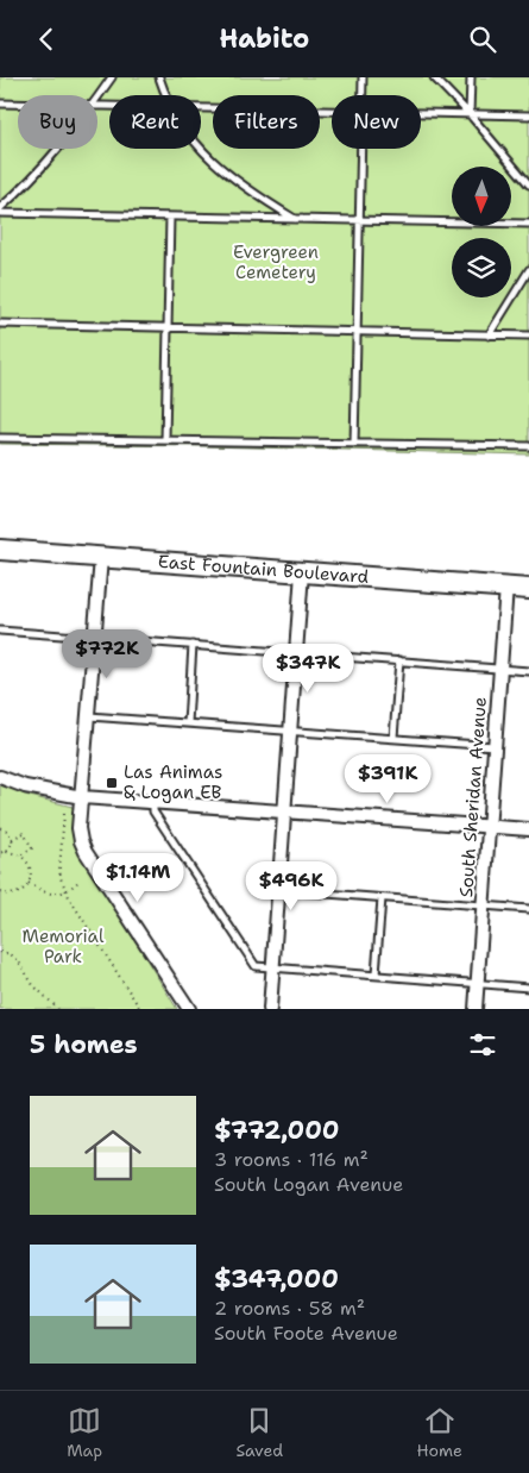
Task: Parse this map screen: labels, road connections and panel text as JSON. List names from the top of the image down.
{
  "streets": {
    "main road": ["East Fountain Boulevard"],
    "street": ["South Sheridan Avenue"]
  },
  "crossings": [
    ["East Fountain Boulevard", "South Sheridan Avenue"]
  ],
  "parks": ["Evergreen Cemetery", "Memorial Park"],
  "places": {
    "transit": ["Las Animas & Logan EB"]
  },
  "north": "bottom",
  "page": {
    "header": "Habito",
    "chip": [
      "Buy",
      "Rent",
      "Filters",
      "New"
    ],
    "price": [
      "$772K",
      "$347K",
      "$391K",
      "$1.14M",
      "$496K"
    ],
    "heading": "5 homes",
    "list": [
      {
        "name": "$772,000",
        "note": "3 rooms · 116 m² · South Logan Avenue"
      },
      {
        "name": "$347,000",
        "note": "2 rooms · 58 m² · South Foote Avenue"
      }
    ],
    "tabs": ["Map", "Saved", "Home"]
  }
}
